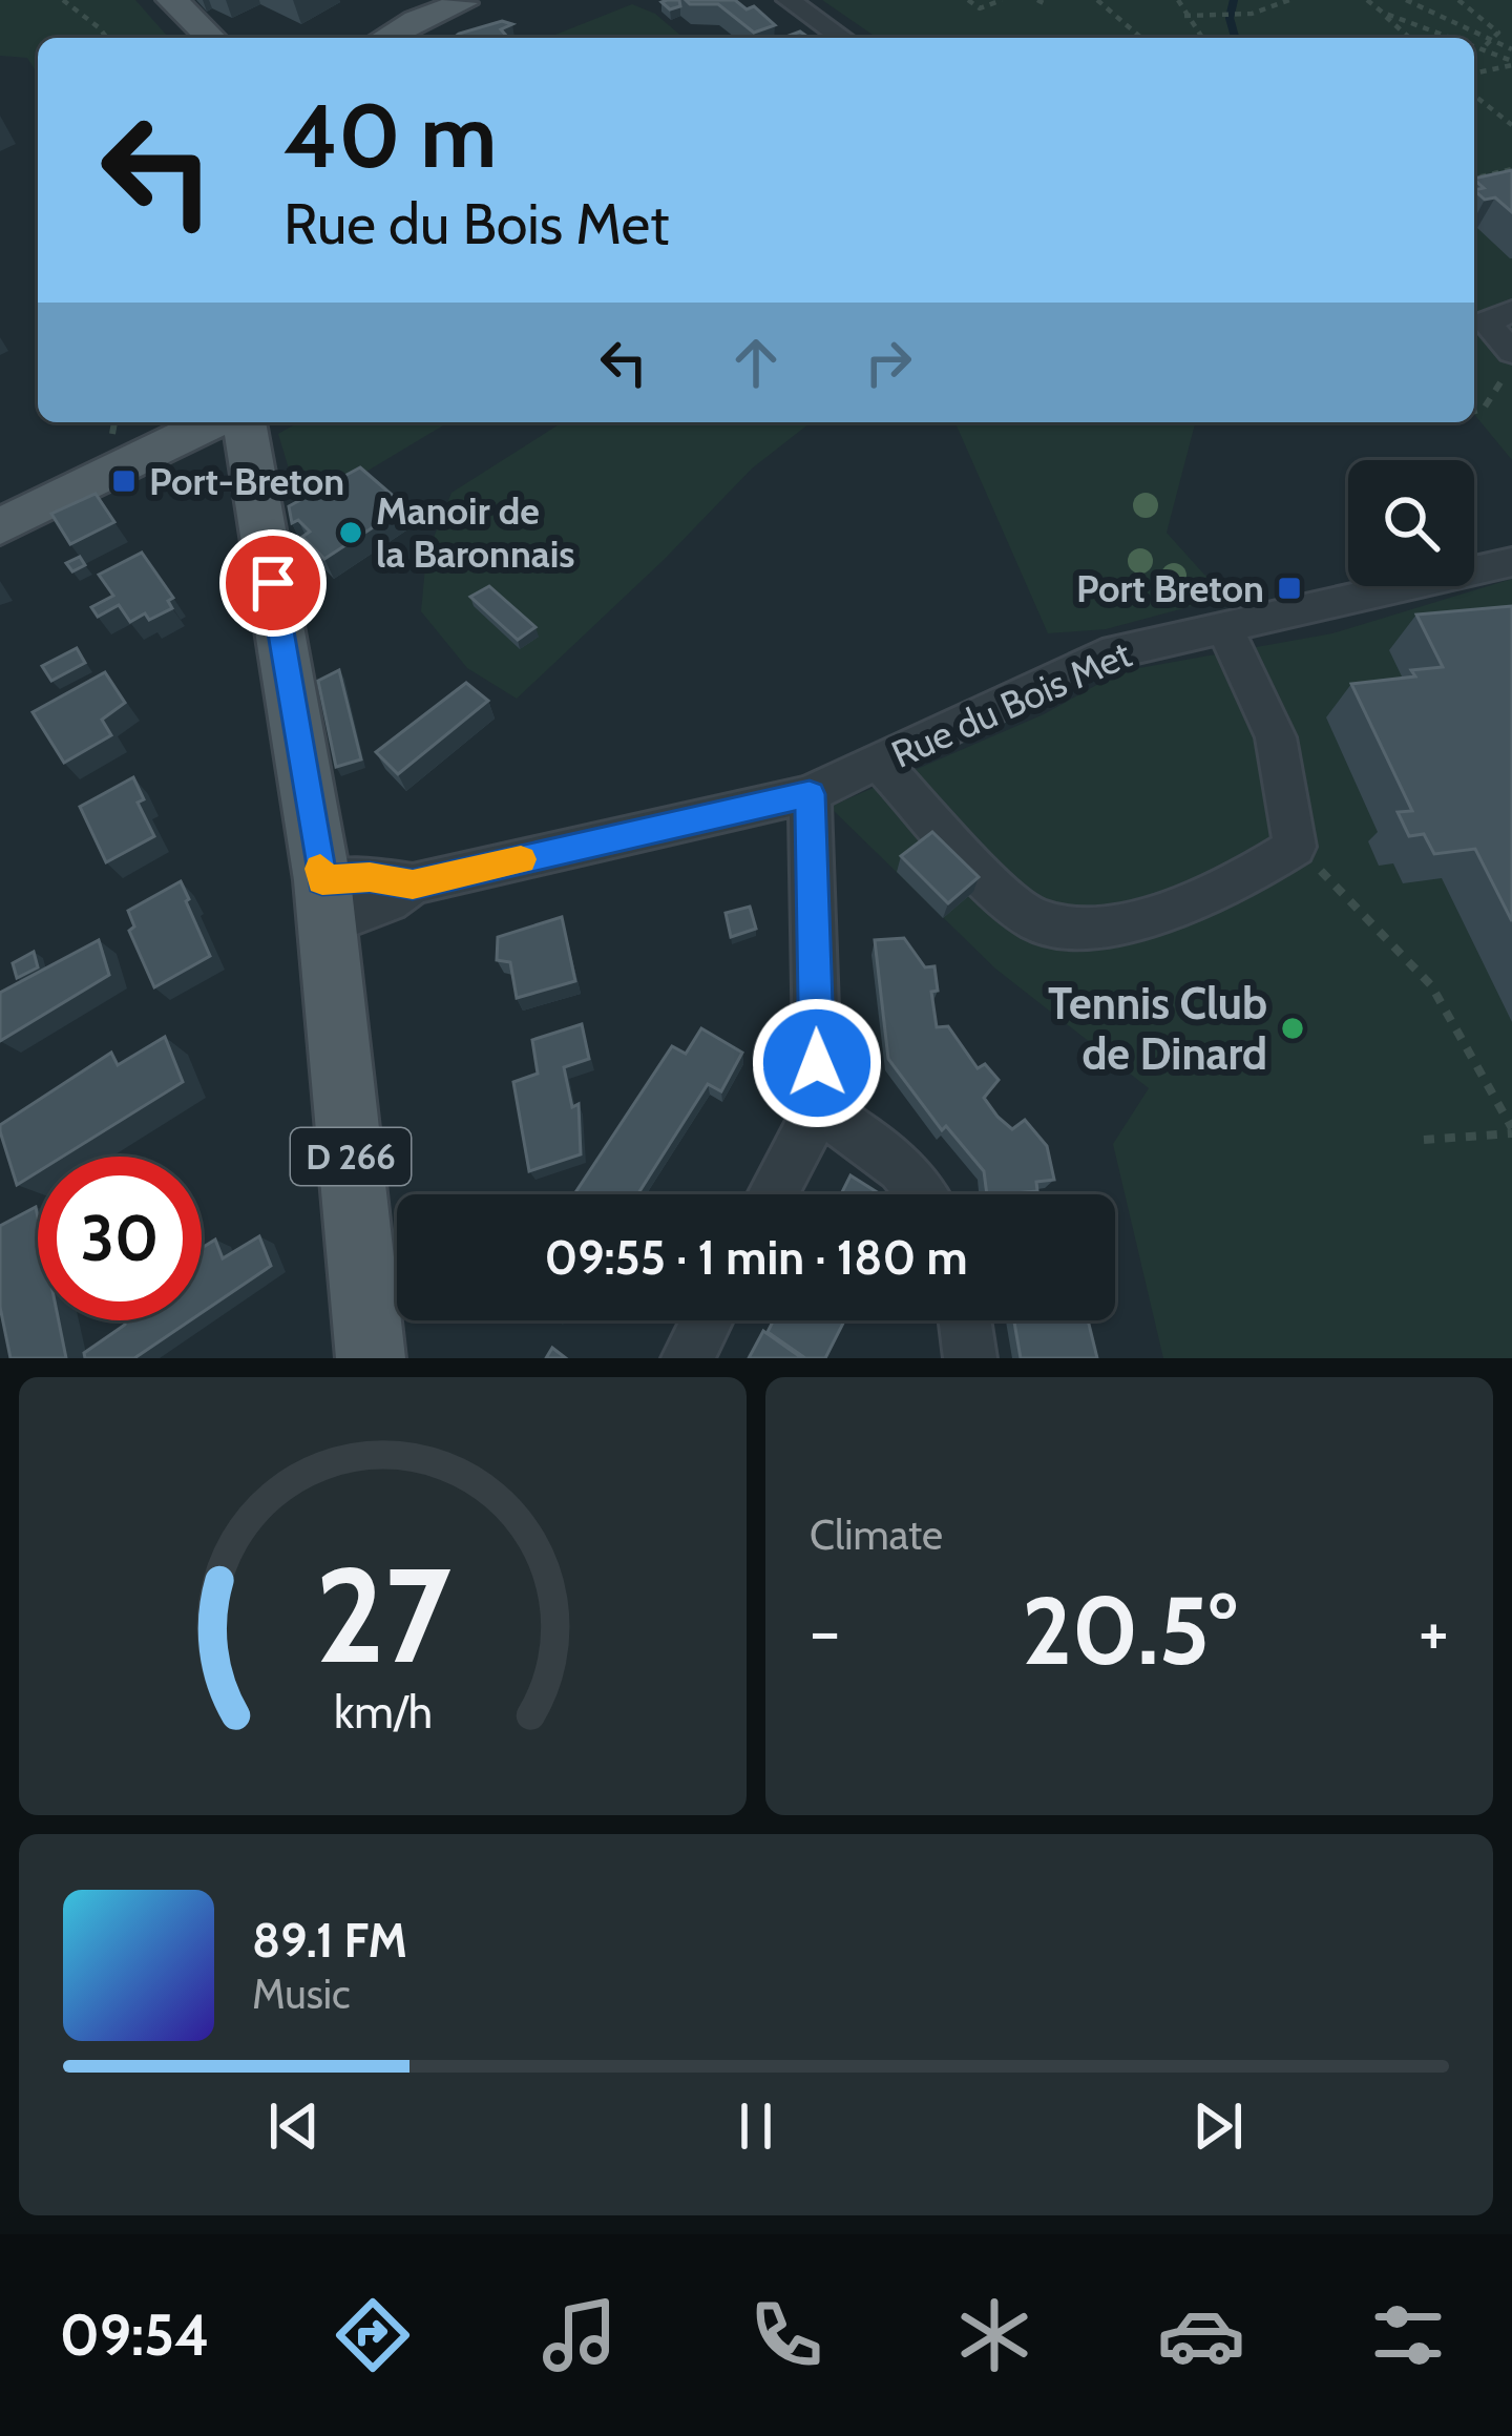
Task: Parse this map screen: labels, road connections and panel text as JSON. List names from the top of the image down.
{
  "streets": {
    "main road": ["D 266"],
    "street": ["Rue du Bois Met"]
  },
  "crossings": [
    ["Rue du Bois Met", "D 266"]
  ],
  "places": {
    "transit": ["Port-Breton", "Port Breton"],
    "other": ["Manoir de la Baronnais", "Tennis Club de Dinard"]
  },
  "page": {
    "turn": ["40 m", "Rue du Bois Met"],
    "limit": "30",
    "trip": "09:55 · 1 min · 180 m",
    "tile": "Climate",
    "heat": ["−", "20.5°", "+"],
    "song": ["89.1 FM", "Music"],
    "tabs": "09:54",
    "gauge": ["27", "km/h"]
  }
}
